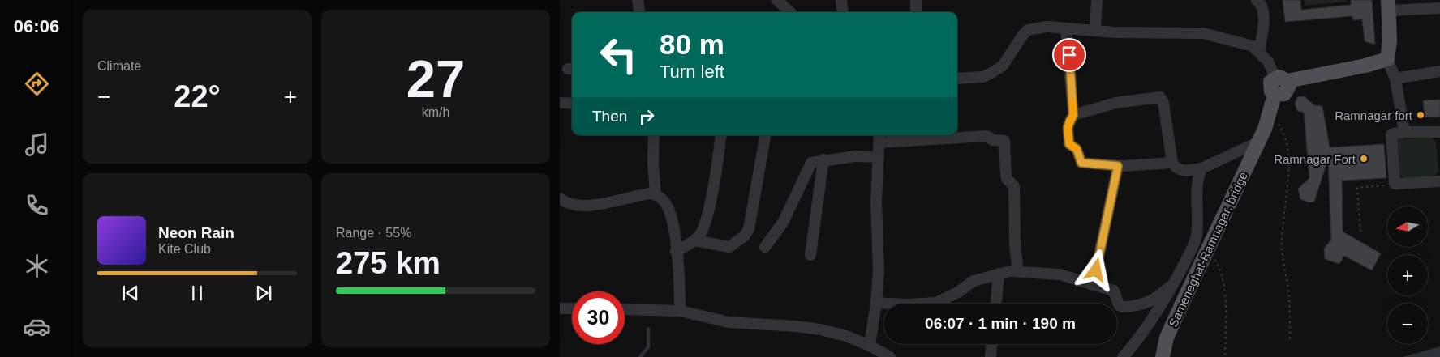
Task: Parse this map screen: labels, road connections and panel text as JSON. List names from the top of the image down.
{
  "streets": {
    "main road": ["Sameneghat-Ramnagar, bridge"]
  },
  "places": ["Ramnagar fort", "Ramnagar Fort"],
  "north": "left",
  "page": {
    "tabs": "06:06",
    "tile": [
      "Climate",
      ["27", "km/h"],
      ["Range · 55%", "275 km"]
    ],
    "turn": ["80 m", "Turn left"],
    "heat": ["−", "22°", "+"],
    "then": "Then",
    "map_buttons": ["+", "−"],
    "song": ["Neon Rain", "Kite Club"],
    "limit": "30",
    "trip": "06:07 · 1 min · 190 m"
  }
}
